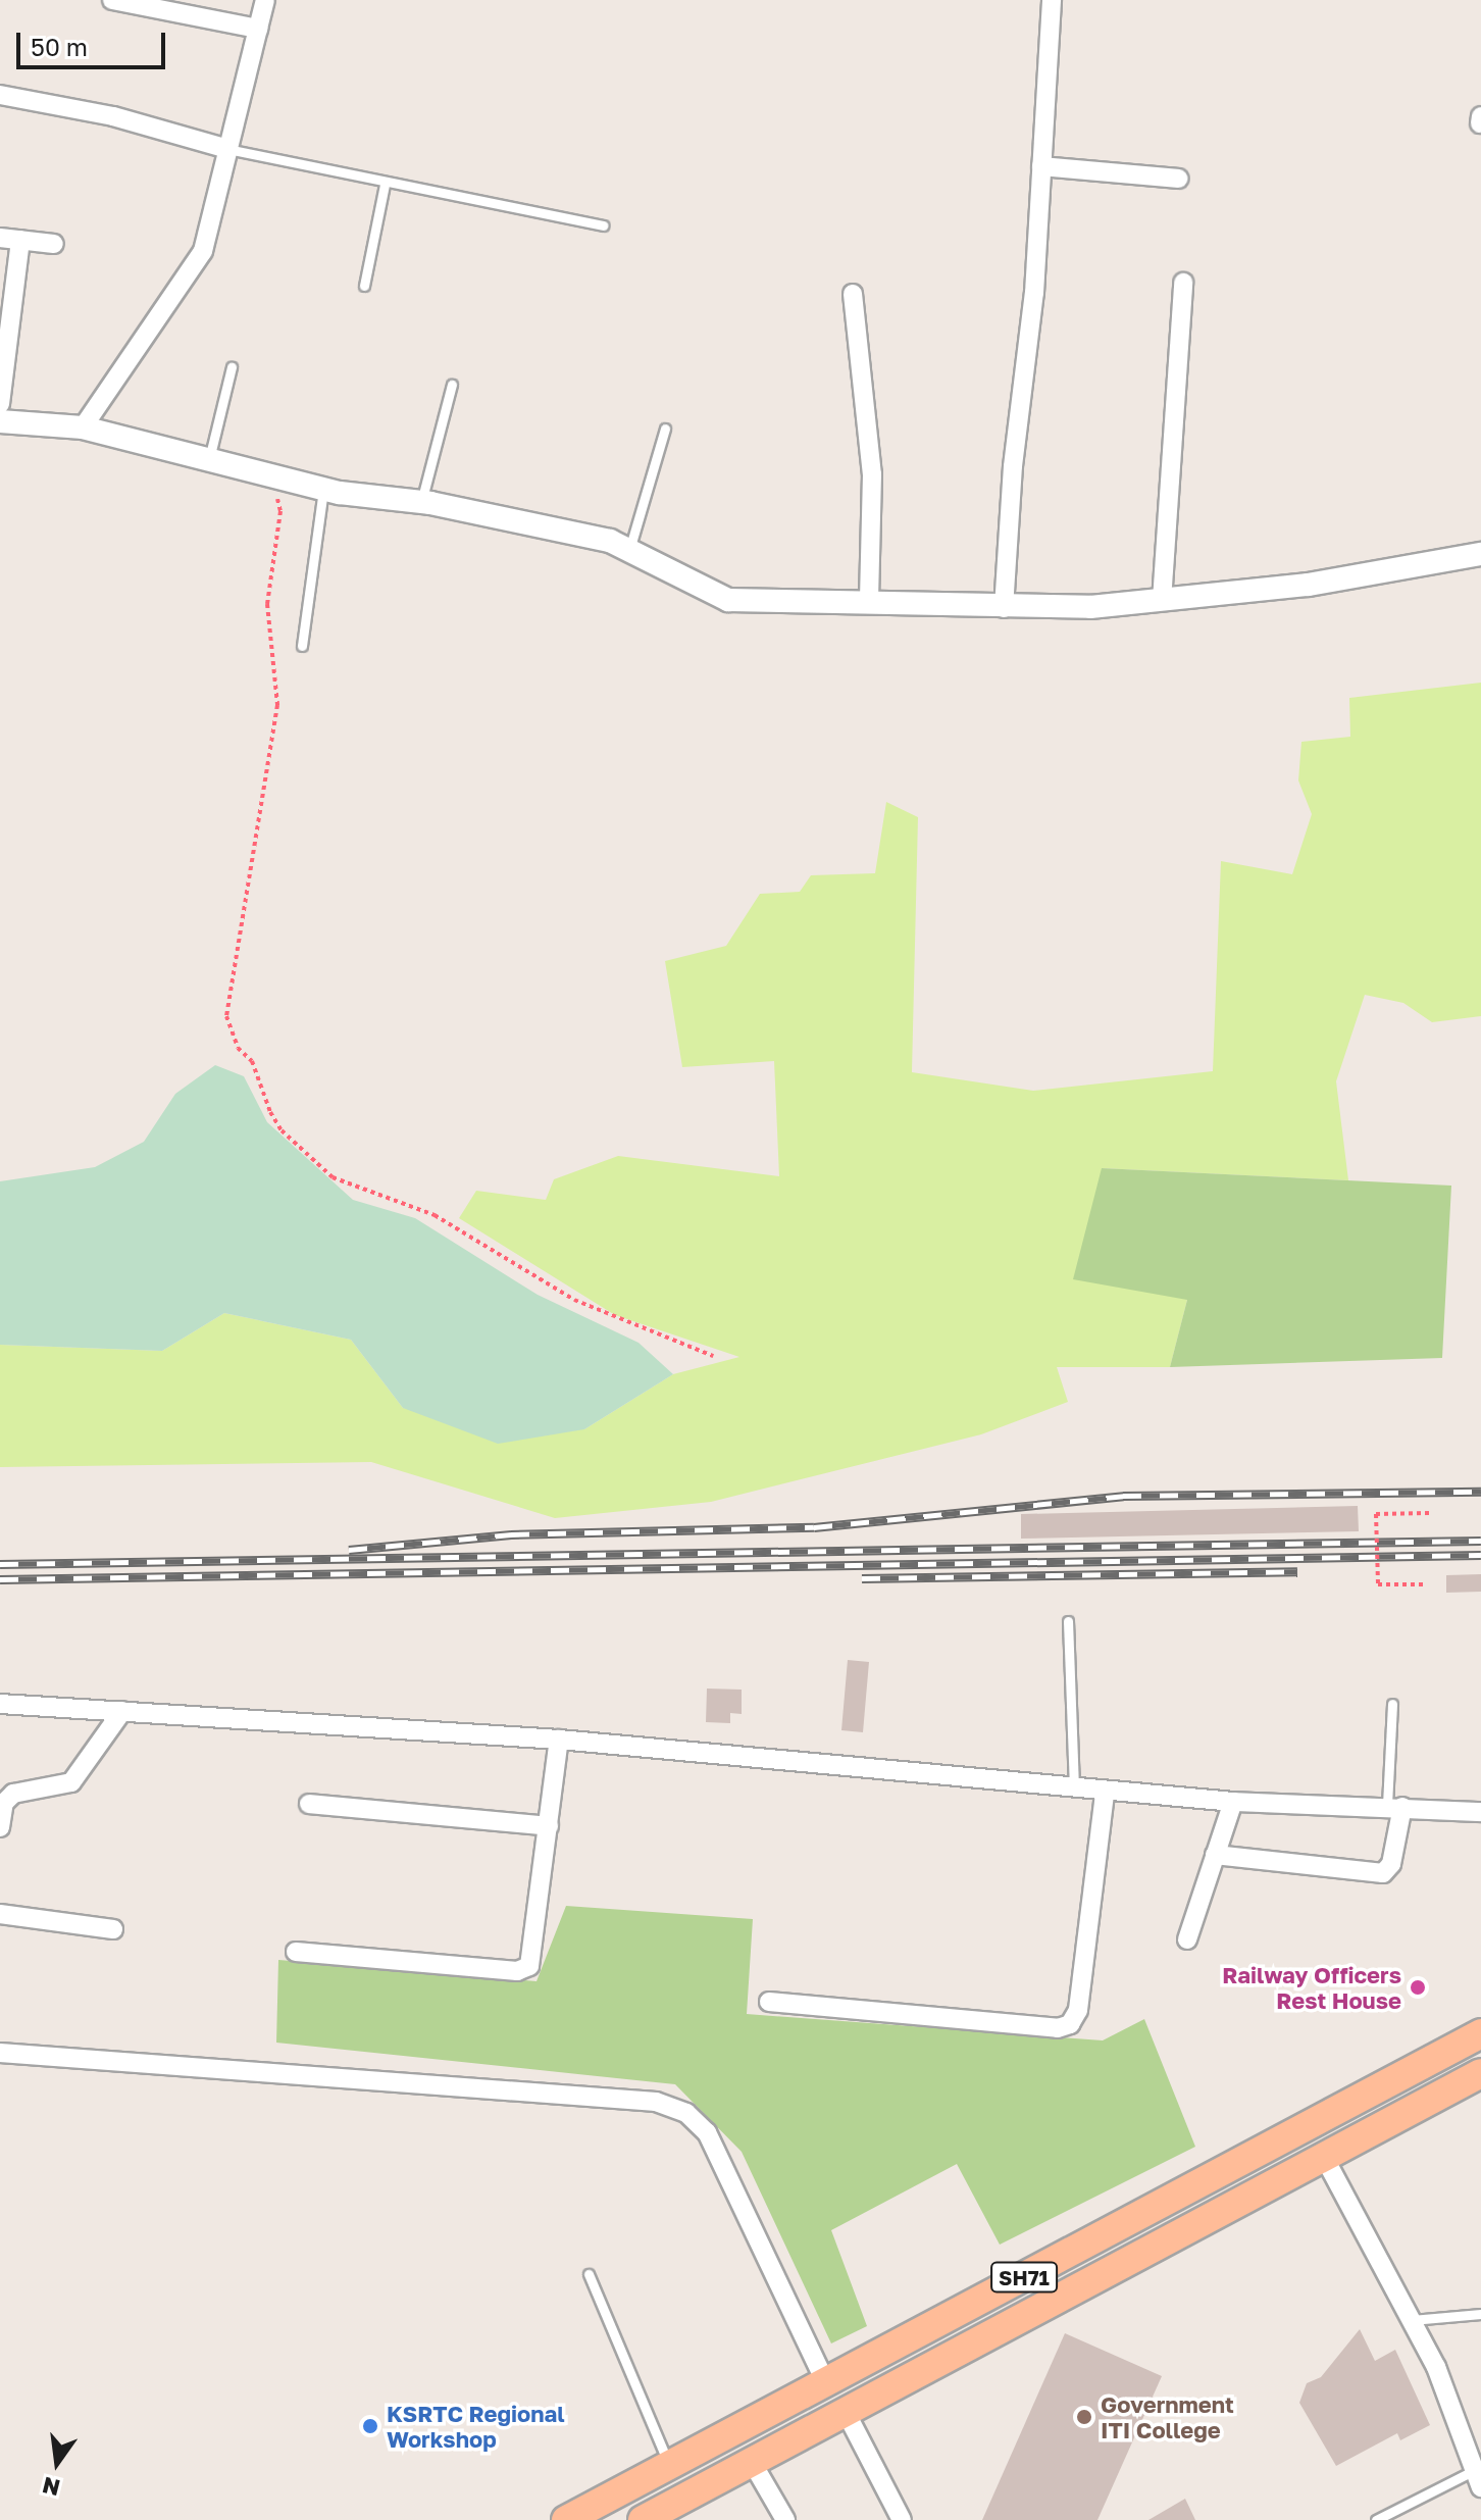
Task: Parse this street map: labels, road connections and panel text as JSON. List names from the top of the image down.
{
  "streets": {
    "main road": ["SH71"]
  },
  "places": ["Railway Officers Rest House", "Government ITI College", "KSRTC Regional Workshop"],
  "scale_bar": "50 m",
  "north": "bottom"
}
